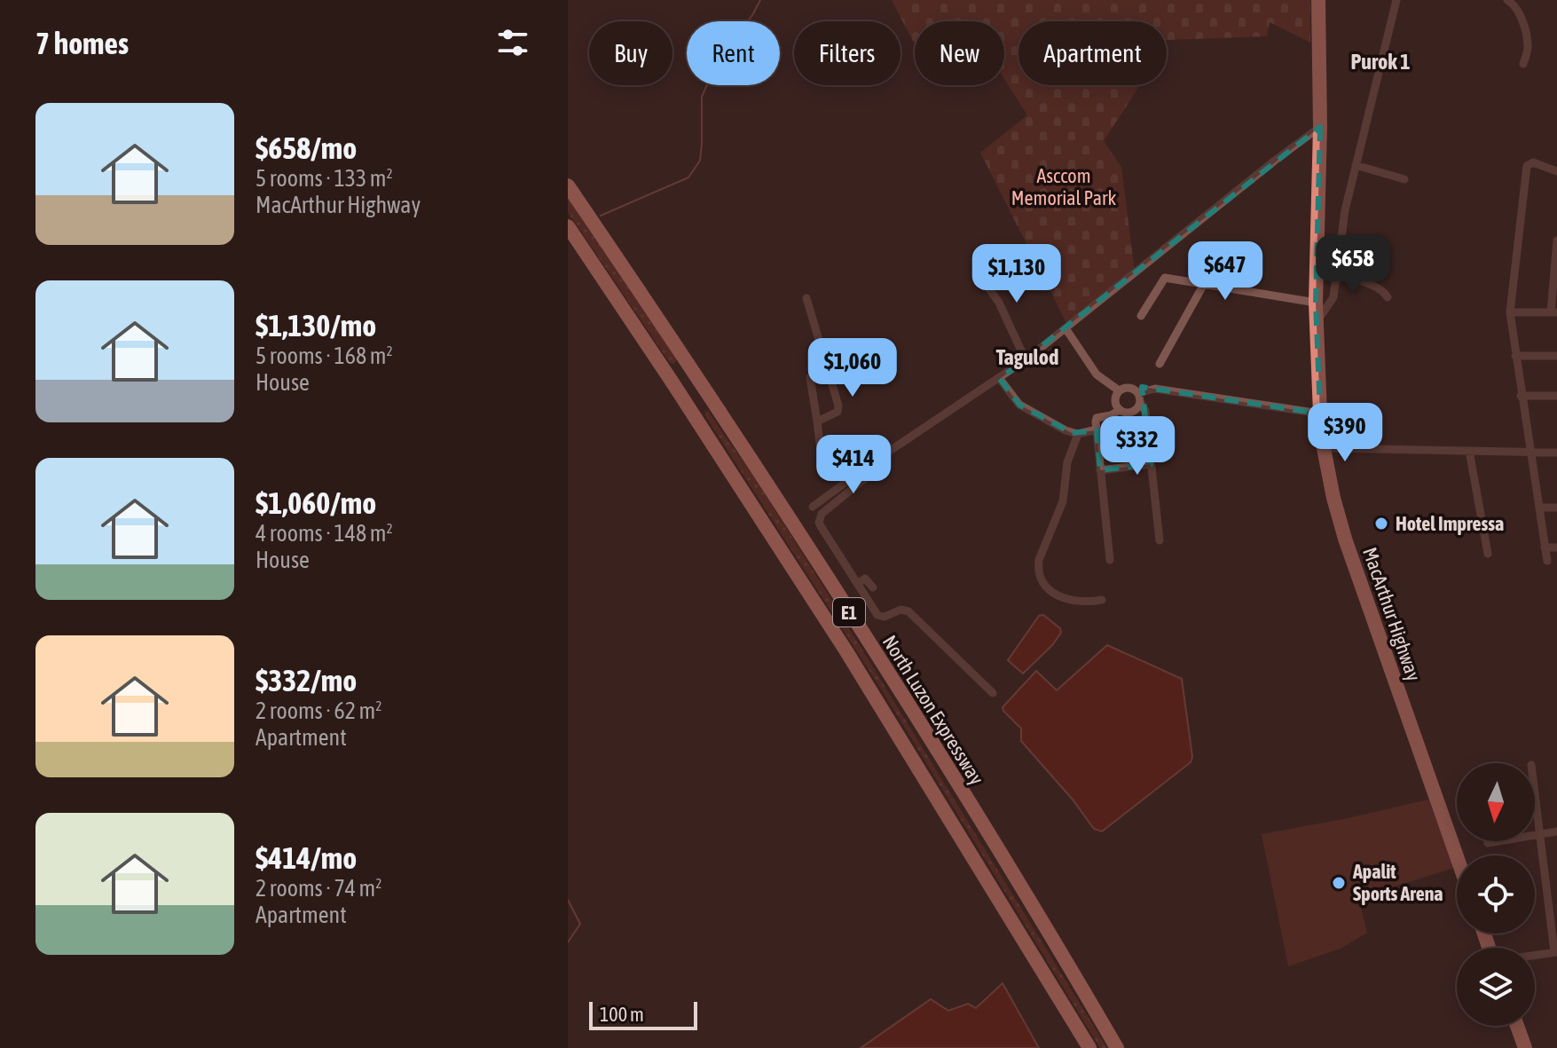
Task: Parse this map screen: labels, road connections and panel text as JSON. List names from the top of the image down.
{
  "streets": {
    "highway": ["E1", "MacArthur Highway", "North Luzon Expressway"]
  },
  "districts": ["Purok 1", "Tagulod"],
  "parks": ["Asccom Memorial Park"],
  "places": ["Hotel Impressa", "Apalit Sports Arena"],
  "scale_bar": "100 m",
  "north": "bottom",
  "page": {
    "heading": "7 homes",
    "chip": [
      "Buy",
      "Rent",
      "Filters",
      "New",
      "Apartment"
    ],
    "list": [
      {
        "name": "$658/mo",
        "note": "5 rooms · 133 m² · MacArthur Highway"
      },
      {
        "name": "$1,130/mo",
        "note": "5 rooms · 168 m² · House"
      },
      {
        "name": "$1,060/mo",
        "note": "4 rooms · 148 m² · House"
      },
      {
        "name": "$332/mo",
        "note": "2 rooms · 62 m² · Apartment"
      },
      {
        "name": "$414/mo",
        "note": "2 rooms · 74 m² · Apartment"
      }
    ],
    "price": [
      "$658",
      "$647",
      "$1,130",
      "$1,060",
      "$390",
      "$332",
      "$414"
    ],
    "scale": "100 m"
  }
}
